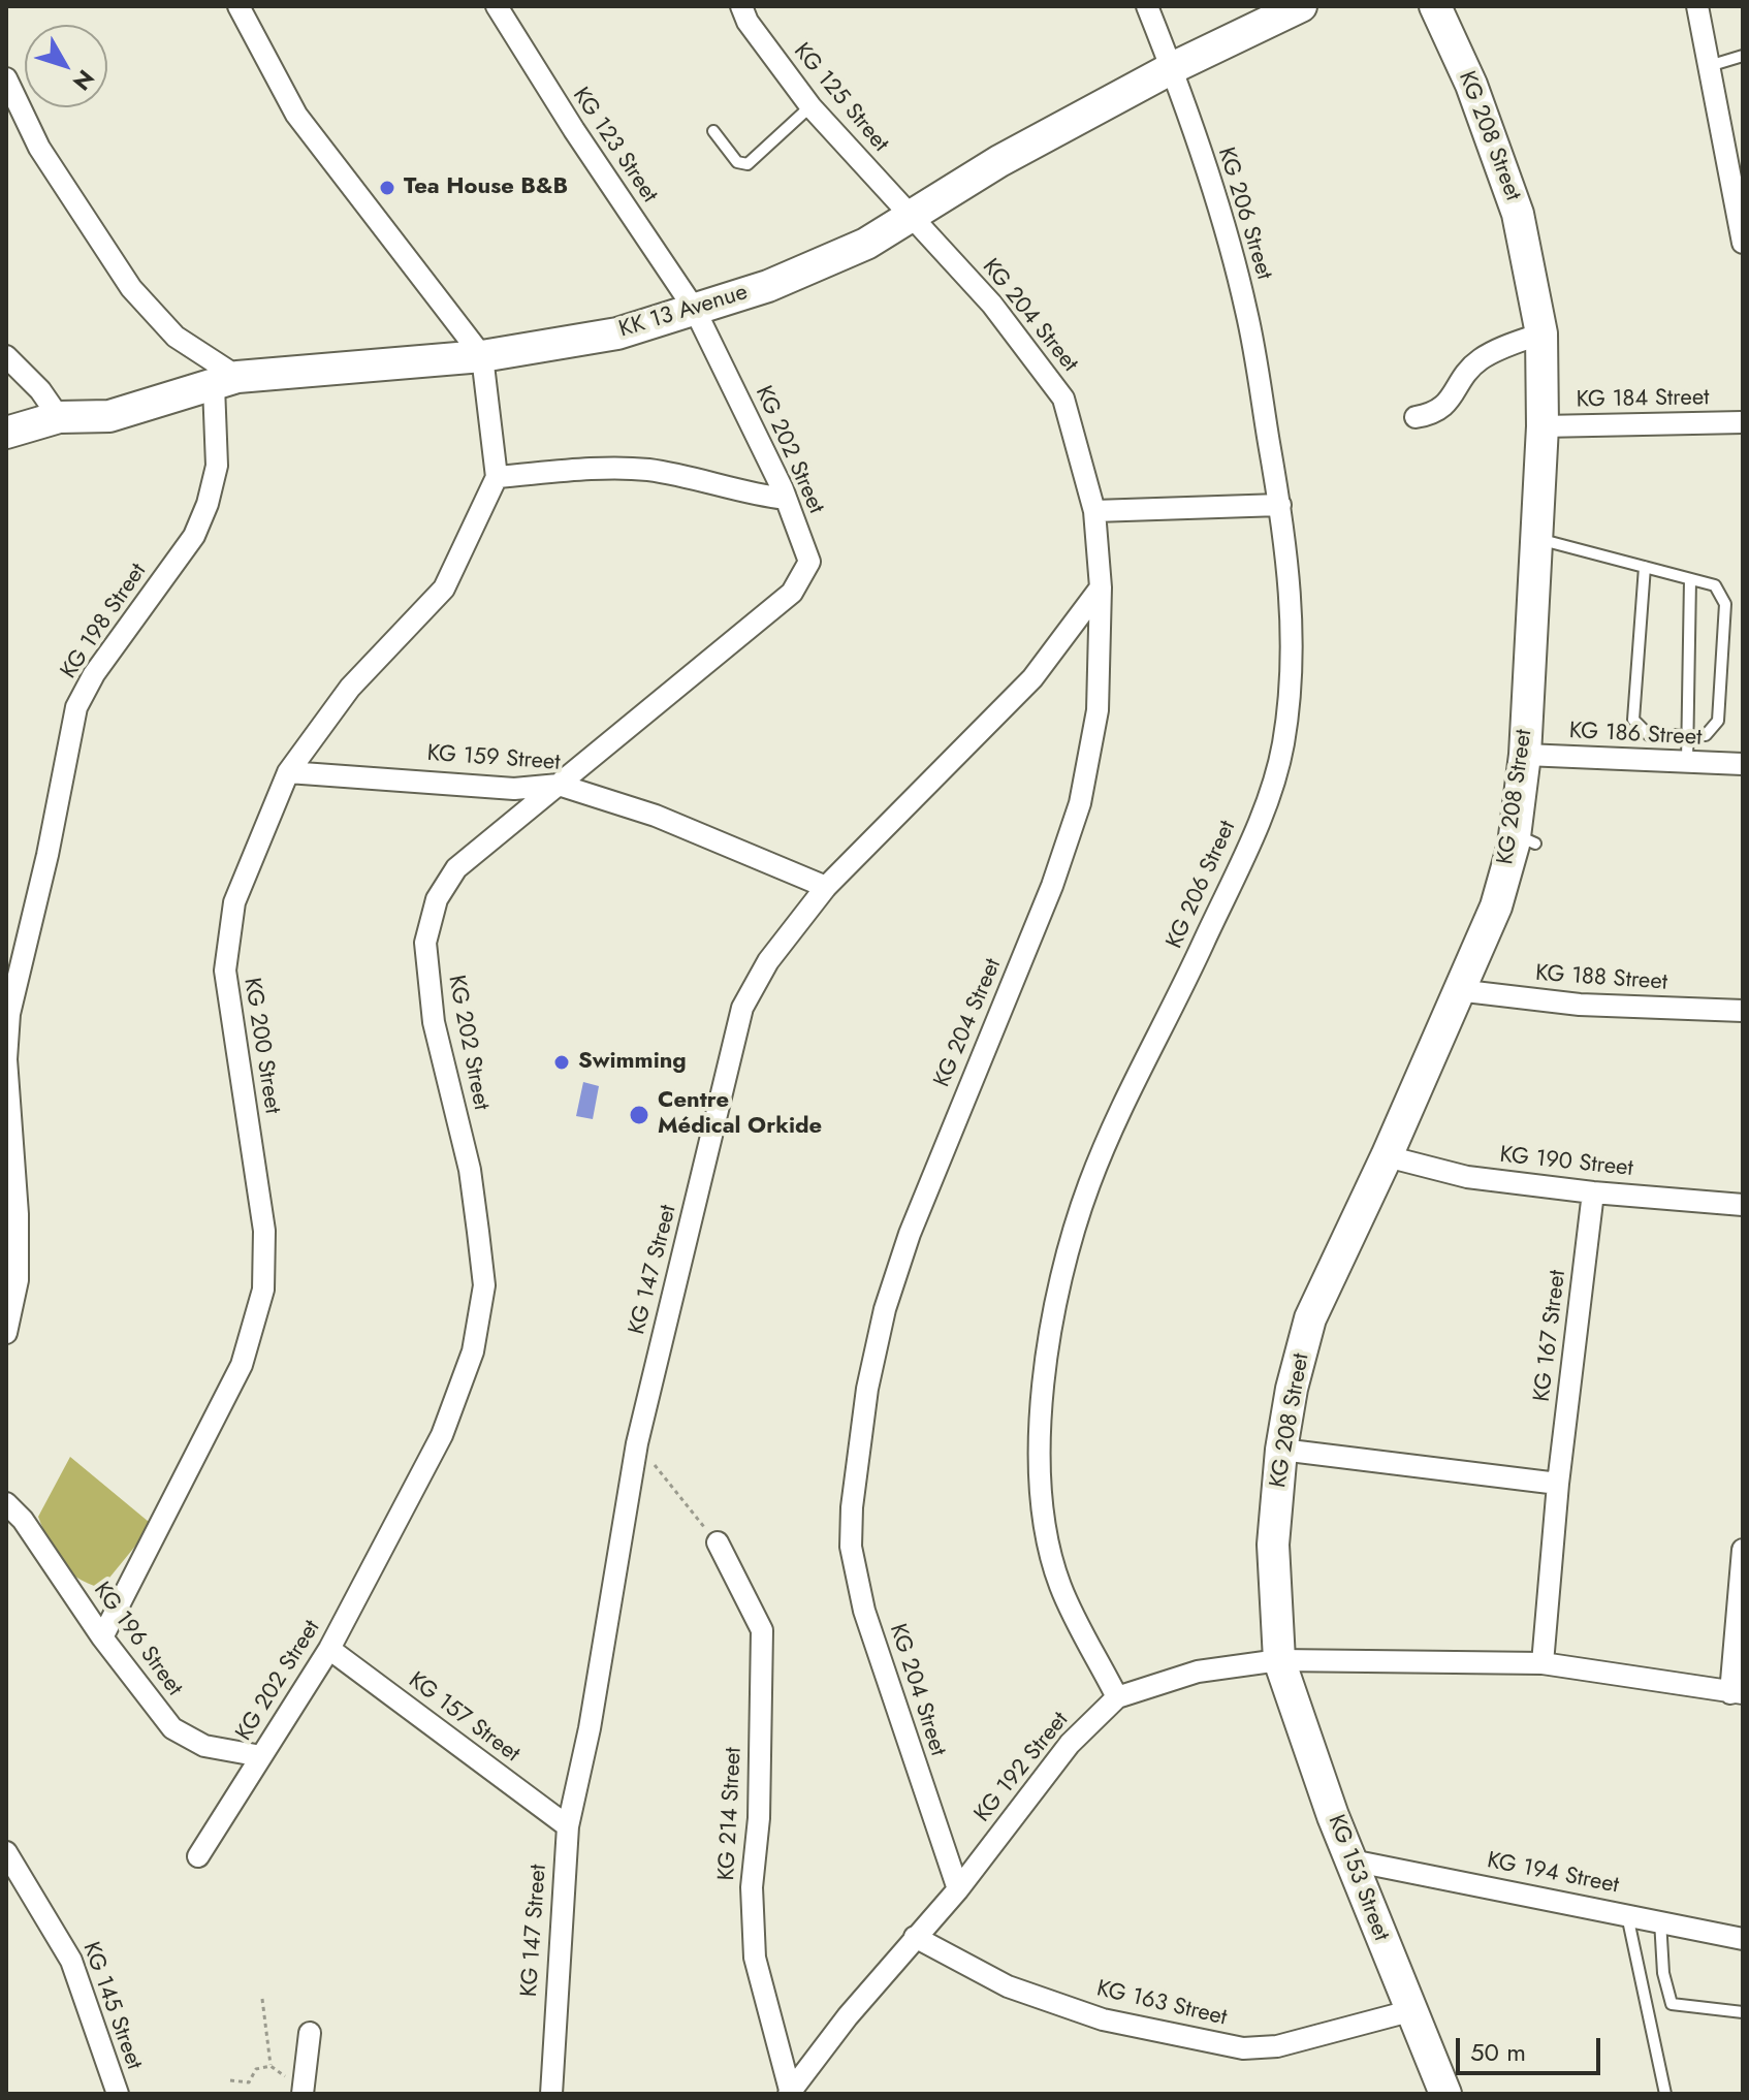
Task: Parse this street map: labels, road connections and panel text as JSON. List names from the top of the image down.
{
  "streets": {
    "street": [
      "KG 125 Street",
      "KG 208 Street",
      "KG 123 Street",
      "KG 206 Street",
      "KK 13 Avenue",
      "KG 204 Street",
      "KG 184 Street",
      "KG 202 Street",
      "KG 198 Street",
      "KG 186 Street",
      "KG 159 Street",
      "KG 188 Street",
      "KG 200 Street",
      "KG 190 Street",
      "KG 147 Street",
      "KG 167 Street",
      "KG 196 Street",
      "KG 157 Street",
      "KG 192 Street",
      "KG 214 Street",
      "KG 194 Street",
      "KG 153 Street",
      "KG 163 Street",
      "KG 145 Street"
    ]
  },
  "crossings": [
    ["KG 125 Street", "KK 13 Avenue"],
    ["KG 125 Street", "KG 204 Street"],
    ["KG 208 Street", "KG 184 Street"],
    ["KG 208 Street", "KG 186 Street"],
    ["KG 208 Street", "KG 188 Street"],
    ["KG 208 Street", "KG 190 Street"],
    ["KG 208 Street", "KG 192 Street"],
    ["KG 208 Street", "KG 153 Street"],
    ["KG 123 Street", "KK 13 Avenue"],
    ["KG 123 Street", "KG 202 Street"],
    ["KG 206 Street", "KK 13 Avenue"],
    ["KG 206 Street", "KG 192 Street"],
    ["KK 13 Avenue", "KG 204 Street"],
    ["KK 13 Avenue", "KG 202 Street"],
    ["KK 13 Avenue", "KG 198 Street"],
    ["KG 204 Street", "KG 147 Street"],
    ["KG 204 Street", "KG 192 Street"],
    ["KG 202 Street", "KG 159 Street"],
    ["KG 202 Street", "KG 196 Street"],
    ["KG 202 Street", "KG 157 Street"],
    ["KG 159 Street", "KG 200 Street"],
    ["KG 159 Street", "KG 147 Street"],
    ["KG 200 Street", "KG 196 Street"],
    ["KG 190 Street", "KG 167 Street"],
    ["KG 147 Street", "KG 157 Street"],
    ["KG 167 Street", "KG 192 Street"],
    ["KG 192 Street", "KG 214 Street"],
    ["KG 192 Street", "KG 153 Street"],
    ["KG 192 Street", "KG 163 Street"],
    ["KG 194 Street", "KG 153 Street"],
    ["KG 153 Street", "KG 163 Street"]
  ],
  "places": ["Tea House B&B", "Swimming", "Centre Médical Orkide"],
  "scale_bar": "50 m",
  "north": "bottom right"
}
